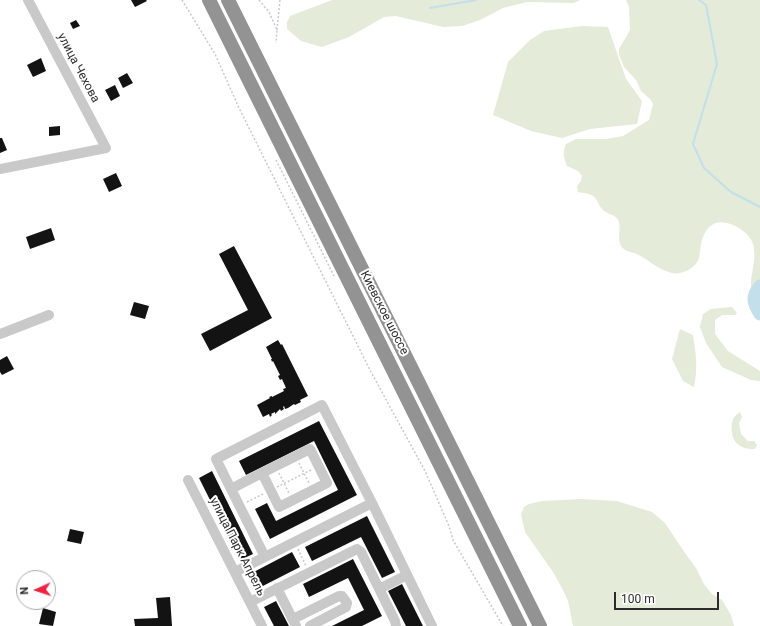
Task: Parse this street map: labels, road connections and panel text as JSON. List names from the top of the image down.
{
  "streets": {
    "highway": ["Киевское шоссе"],
    "street": ["улица Чехова", "улица Парк Апрель"]
  },
  "scale_bar": "100 m",
  "north": "left"
}
